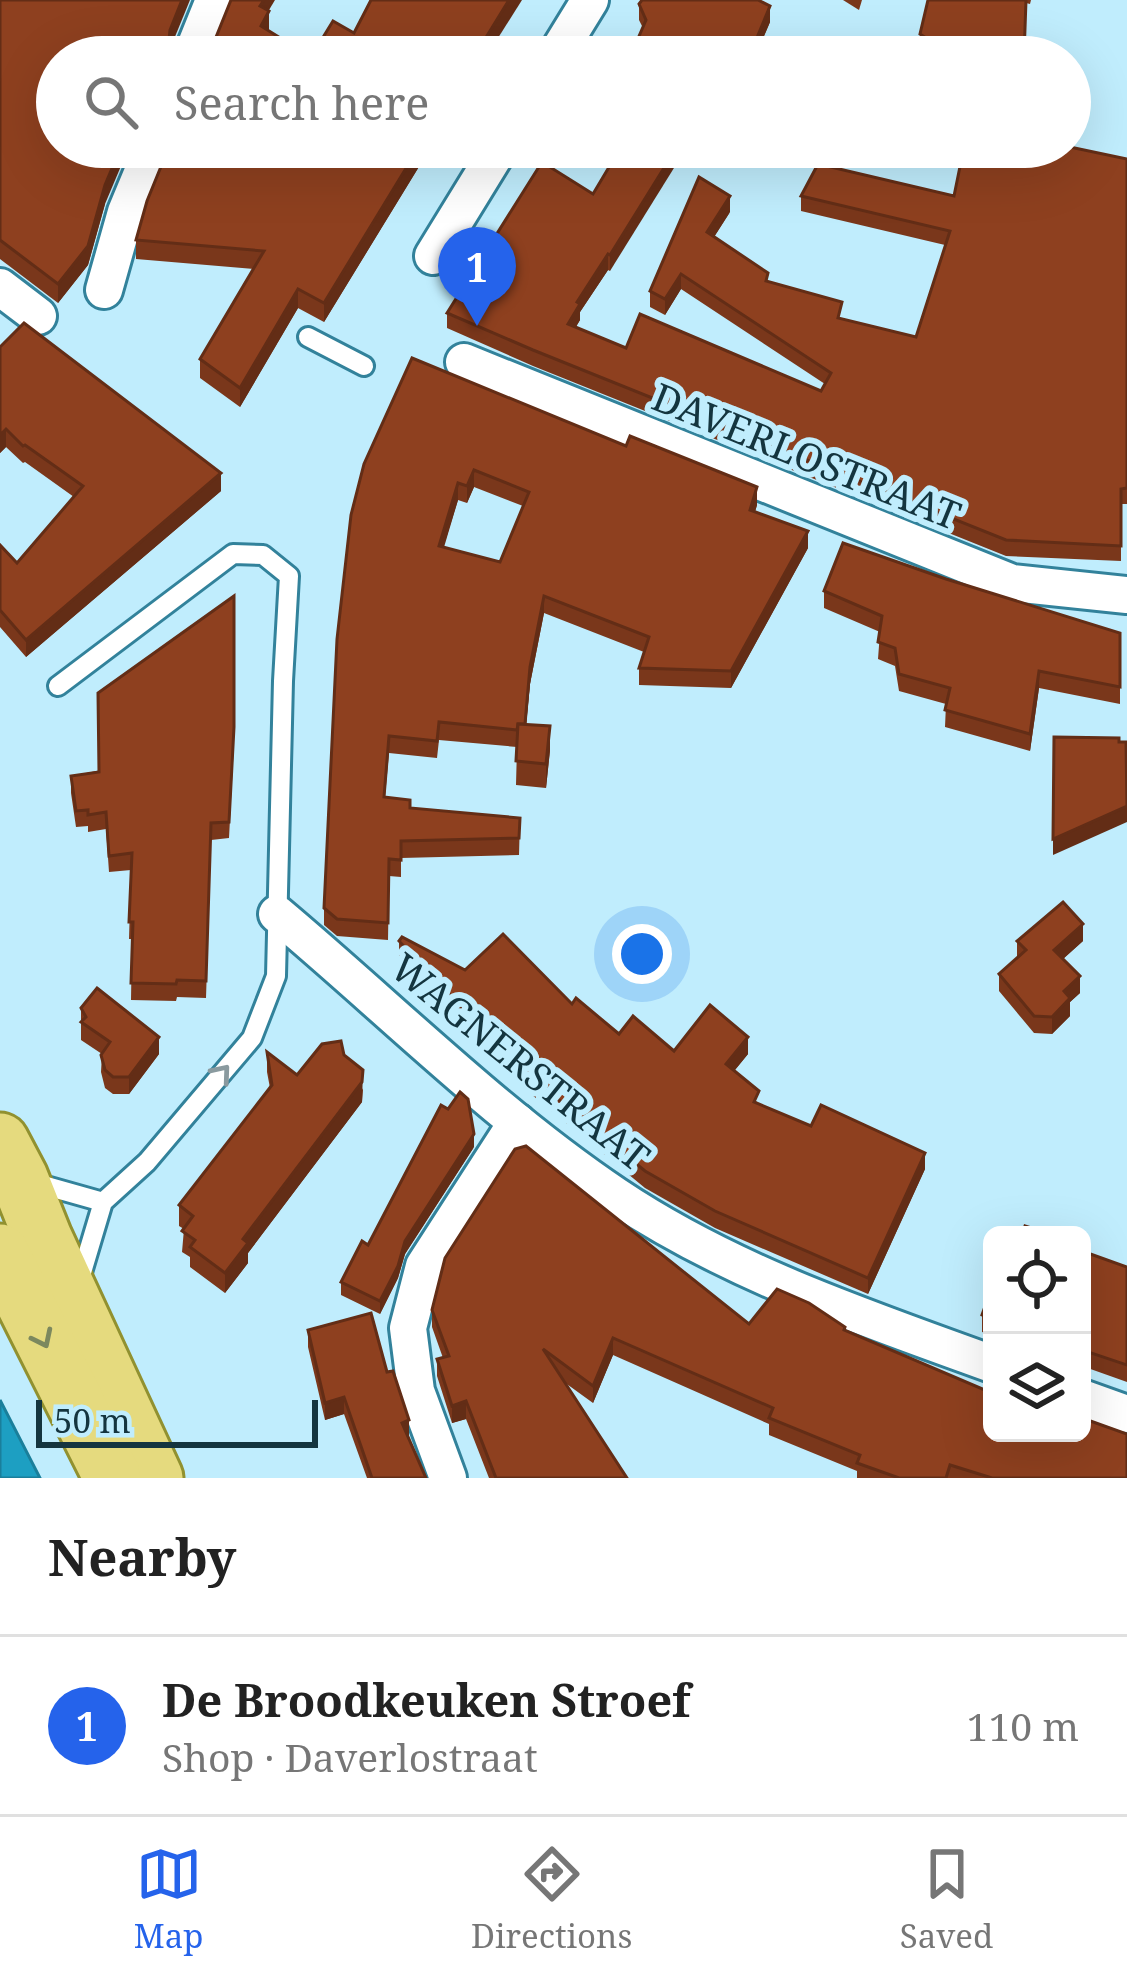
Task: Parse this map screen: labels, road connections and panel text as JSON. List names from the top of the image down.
{
  "streets": {
    "street": ["DAVERLOSTRAAT", "WAGNERSTRAAT"]
  },
  "scale_bar": "50 m",
  "page": {
    "search": "Search here",
    "pins": "1",
    "scale": "50 m",
    "heading": "Nearby",
    "list": [
      {
        "mark": "1",
        "name": "De Broodkeuken Stroef",
        "note": "Shop · Daverlostraat",
        "value": "110 m"
      }
    ],
    "nav": ["Map", "Directions", "Saved"]
  }
}
